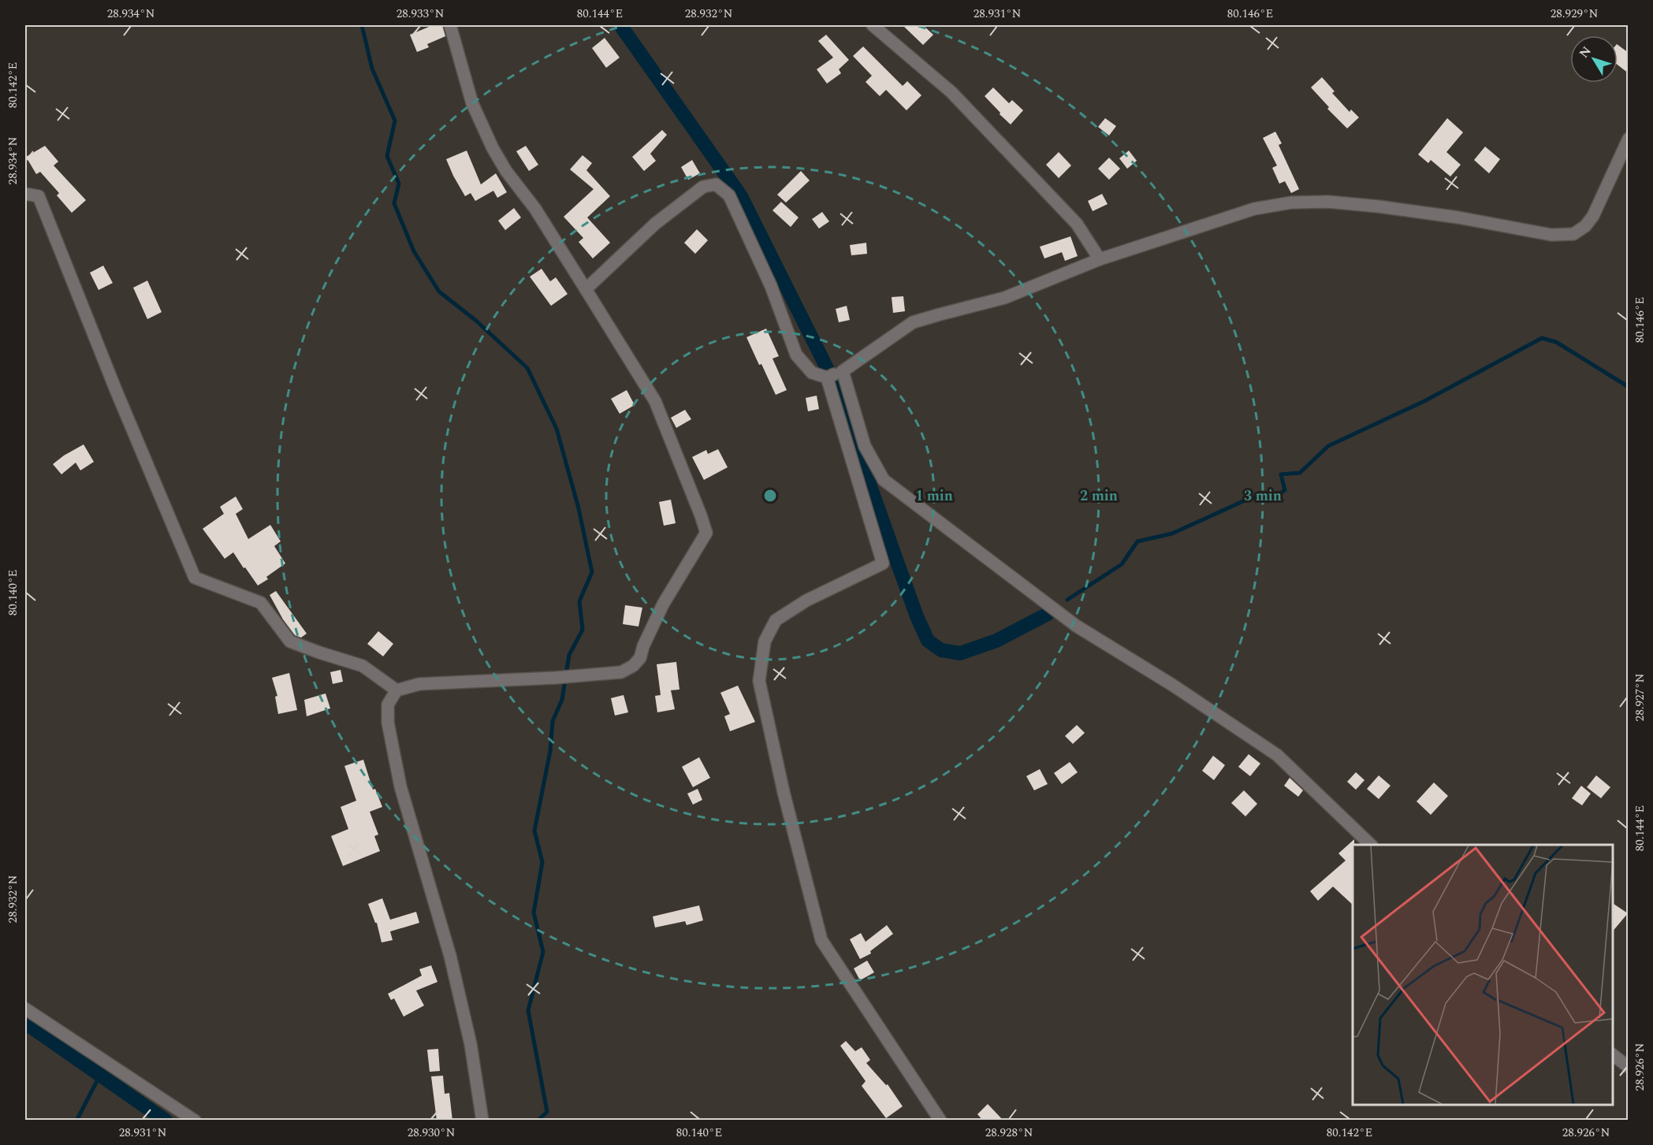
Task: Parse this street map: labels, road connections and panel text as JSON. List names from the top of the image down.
{
  "north": "top left",
  "coordinates": [
    "28.934°N",
    "28.933°N",
    "80.144°E",
    "28.932°N",
    "28.931°N",
    "80.146°E",
    "28.929°N",
    "80.142°E",
    "80.140°E",
    "28.927°N",
    "28.926°N",
    "28.930°N",
    "28.928°N"
  ],
  "rings": ["1 min", "2 min", "3 min"]
}
